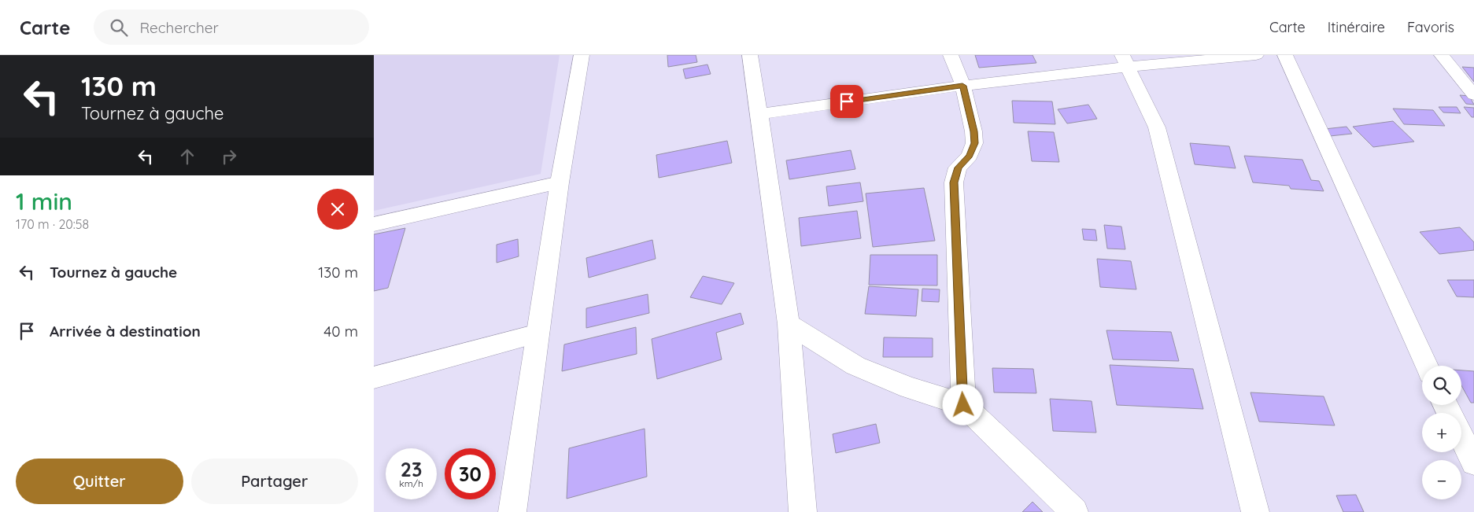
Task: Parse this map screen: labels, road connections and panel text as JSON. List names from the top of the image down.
{
  "page": {
    "header": "Carte",
    "search": "Rechercher",
    "nav": ["Carte", "Itinéraire", "Favoris"],
    "turn": ["130 m", "Tournez à gauche"],
    "heading": ["1 min", "170 m · 20:58"],
    "list": [
      {
        "name": "Tournez à gauche",
        "value": "130 m"
      },
      {
        "name": "Arrivée à destination",
        "value": "40 m"
      }
    ],
    "map_buttons": ["+", "−"],
    "speed": "23 km/h",
    "limit": "30",
    "buttons": ["Quitter", "Partager"]
  }
}
